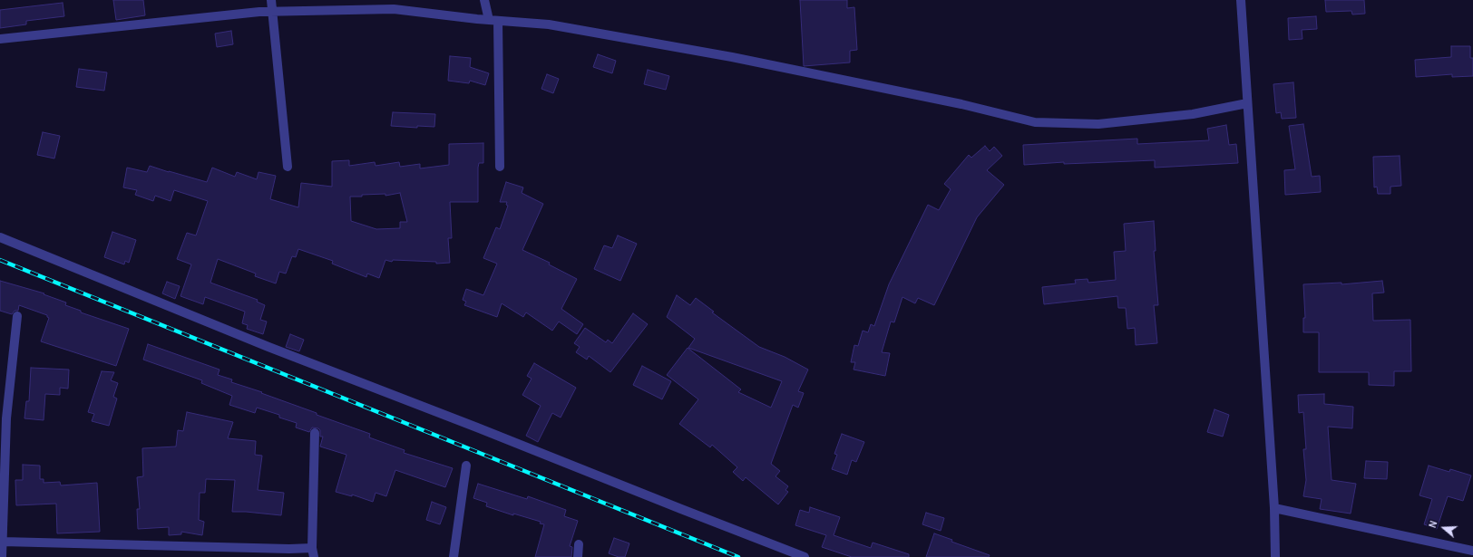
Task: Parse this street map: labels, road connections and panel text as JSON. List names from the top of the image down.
{
  "north": "left"
}
